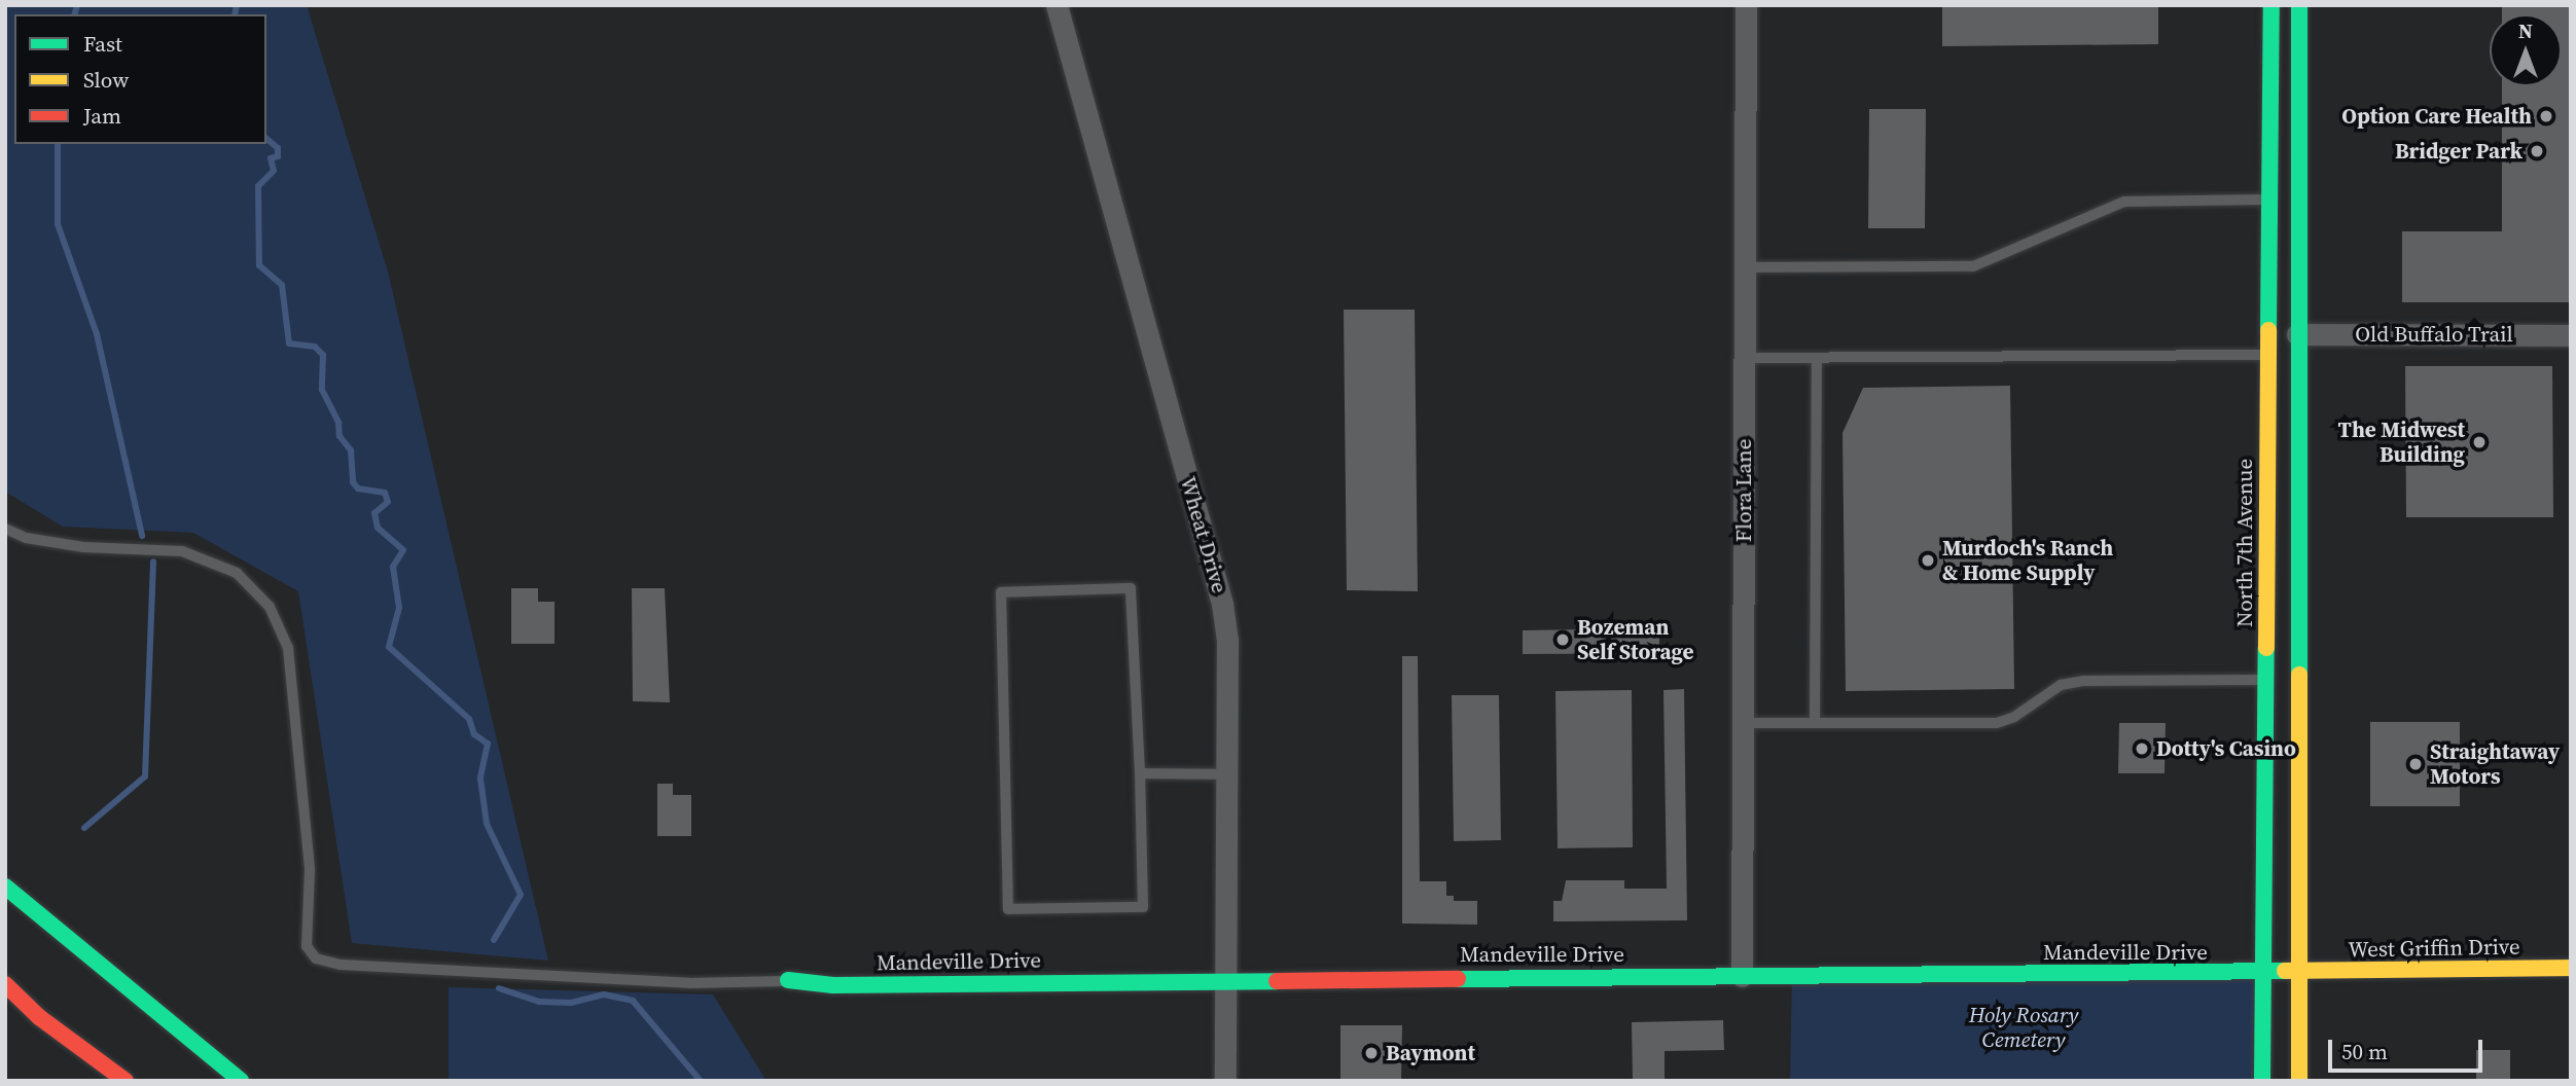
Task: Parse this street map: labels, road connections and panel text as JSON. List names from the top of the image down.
{
  "streets": {
    "main road": ["North 7th Avenue", "West Griffin Drive", "Mandeville Drive"],
    "street": ["Old Buffalo Trail", "Flora Lane", "Wheat Drive"]
  },
  "crossings": [
    ["Flora Lane", "Mandeville Drive"],
    ["Wheat Drive", "Mandeville Drive"],
    ["North 7th Avenue", "Mandeville Drive"],
    ["West Griffin Drive", "Mandeville Drive"]
  ],
  "parks": ["Holy Rosary Cemetery"],
  "places": [
    "Option Care Health",
    "Bridger Park",
    "The Midwest Building",
    "Murdoch's Ranch & Home Supply",
    "Bozeman Self Storage",
    "Dotty's Casino",
    "Straightaway Motors",
    "Baymont"
  ],
  "legend": ["Fast", "Slow", "Jam"],
  "scale_bar": "50 m",
  "north": "top"
}
